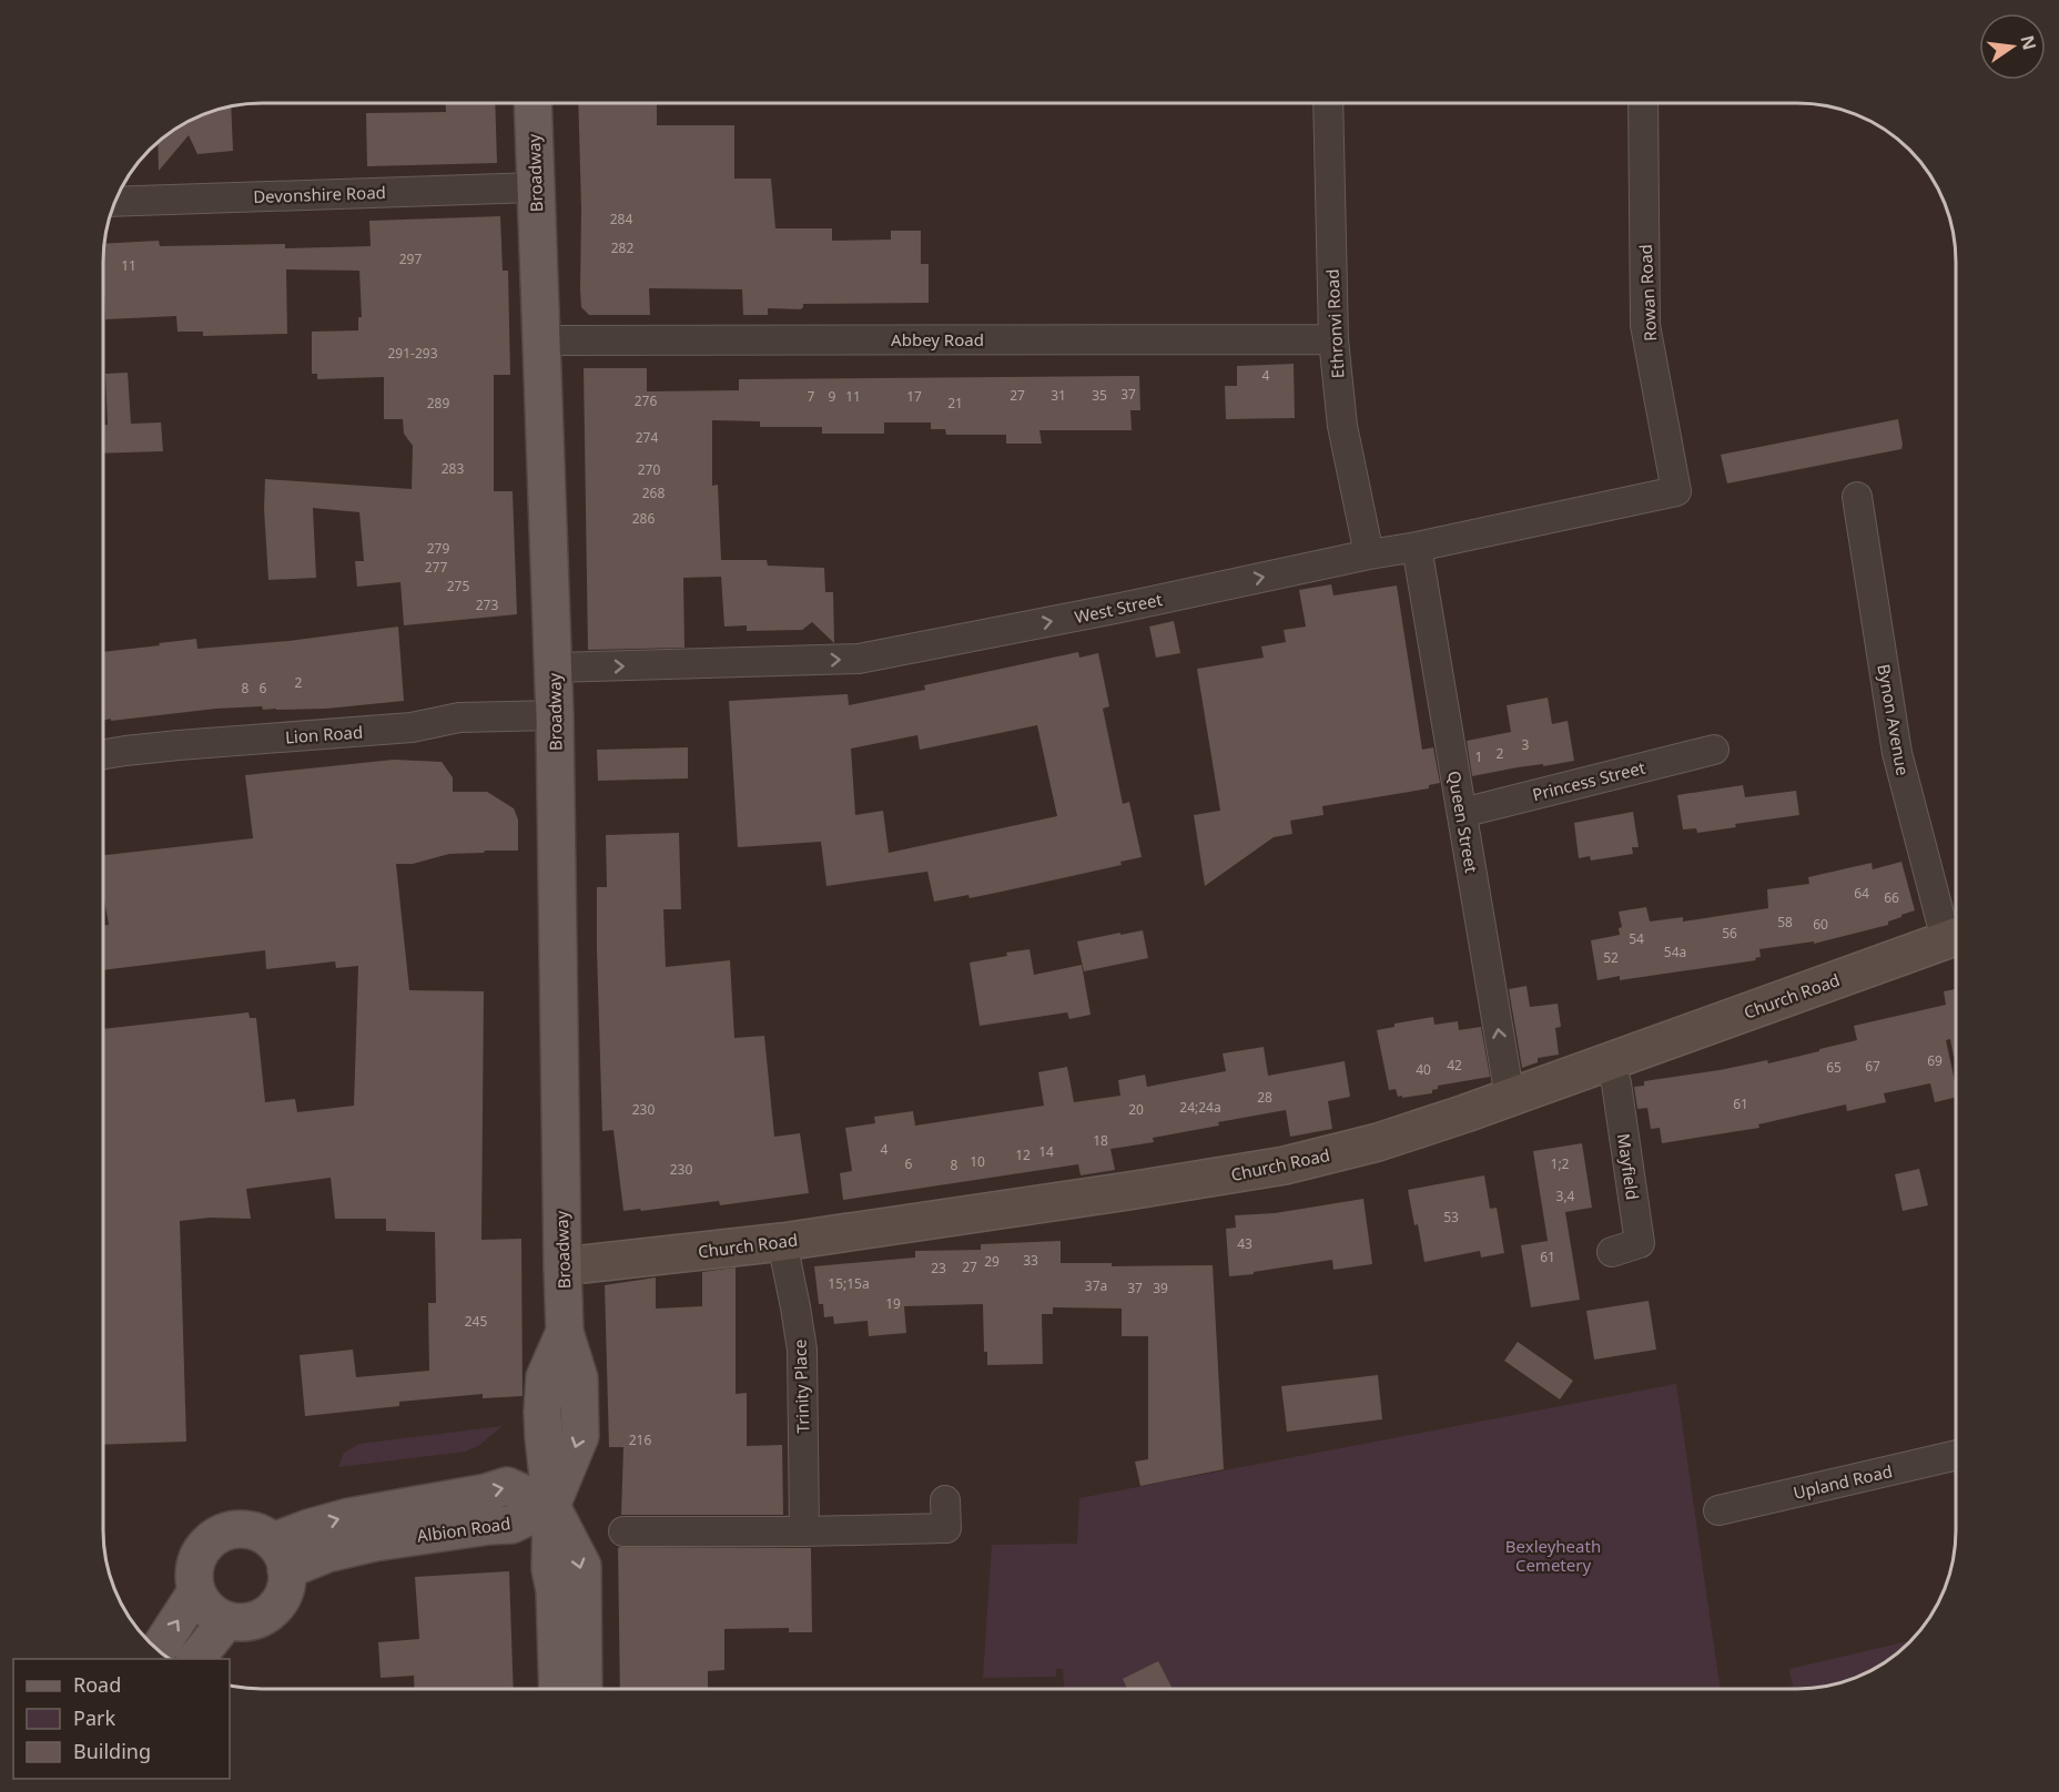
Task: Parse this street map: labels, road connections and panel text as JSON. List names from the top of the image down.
{
  "streets": {
    "main road": ["Broadway", "Albion Road"],
    "street": [
      "Devonshire Road",
      "Rowan Road",
      "Ethronvi Road",
      "Abbey Road",
      "West Street",
      "Bynon Avenue",
      "Lion Road",
      "Princess Street",
      "Queen Street",
      "Church Road",
      "Mayfield",
      "Trinity Place",
      "Upland Road"
    ]
  },
  "crossings": [
    ["Broadway", "Devonshire Road"],
    ["Broadway", "Abbey Road"],
    ["Broadway", "West Street"],
    ["Broadway", "Lion Road"],
    ["Broadway", "Church Road"],
    ["Broadway", "Albion Road"],
    ["Rowan Road", "West Street"],
    ["Ethronvi Road", "Abbey Road"],
    ["Ethronvi Road", "West Street"],
    ["West Street", "Queen Street"],
    ["Bynon Avenue", "Church Road"],
    ["Princess Street", "Queen Street"],
    ["Queen Street", "Church Road"],
    ["Church Road", "Mayfield"],
    ["Church Road", "Trinity Place"]
  ],
  "one_way": ["West Street", "Queen Street"],
  "parks": ["Bexleyheath Cemetery"],
  "house_numbers": [
    "284",
    "282",
    "297",
    "11",
    "291-293",
    "4",
    "37",
    "27",
    "31",
    "35",
    "7",
    "9",
    "11",
    "17",
    "276",
    "289",
    "21",
    "274",
    "283",
    "270",
    "268",
    "286",
    "279",
    "277",
    "275",
    "273",
    "2",
    "8",
    "6",
    "3",
    "2",
    "1",
    "64",
    "66",
    "58",
    "60",
    "56",
    "54",
    "54a",
    "52",
    "69",
    "42",
    "67",
    "65",
    "40",
    "28",
    "61",
    "24;24a",
    "230",
    "20",
    "18",
    "4",
    "14",
    "12",
    "10",
    "6",
    "1;2",
    "8",
    "230",
    "3,4",
    "53",
    "43",
    "61",
    "33",
    "29",
    "27",
    "23",
    "15;15a",
    "37a",
    "37",
    "39",
    "19",
    "245",
    "216"
  ],
  "legend": ["Road", "Park", "Building"],
  "north": "right"
}
